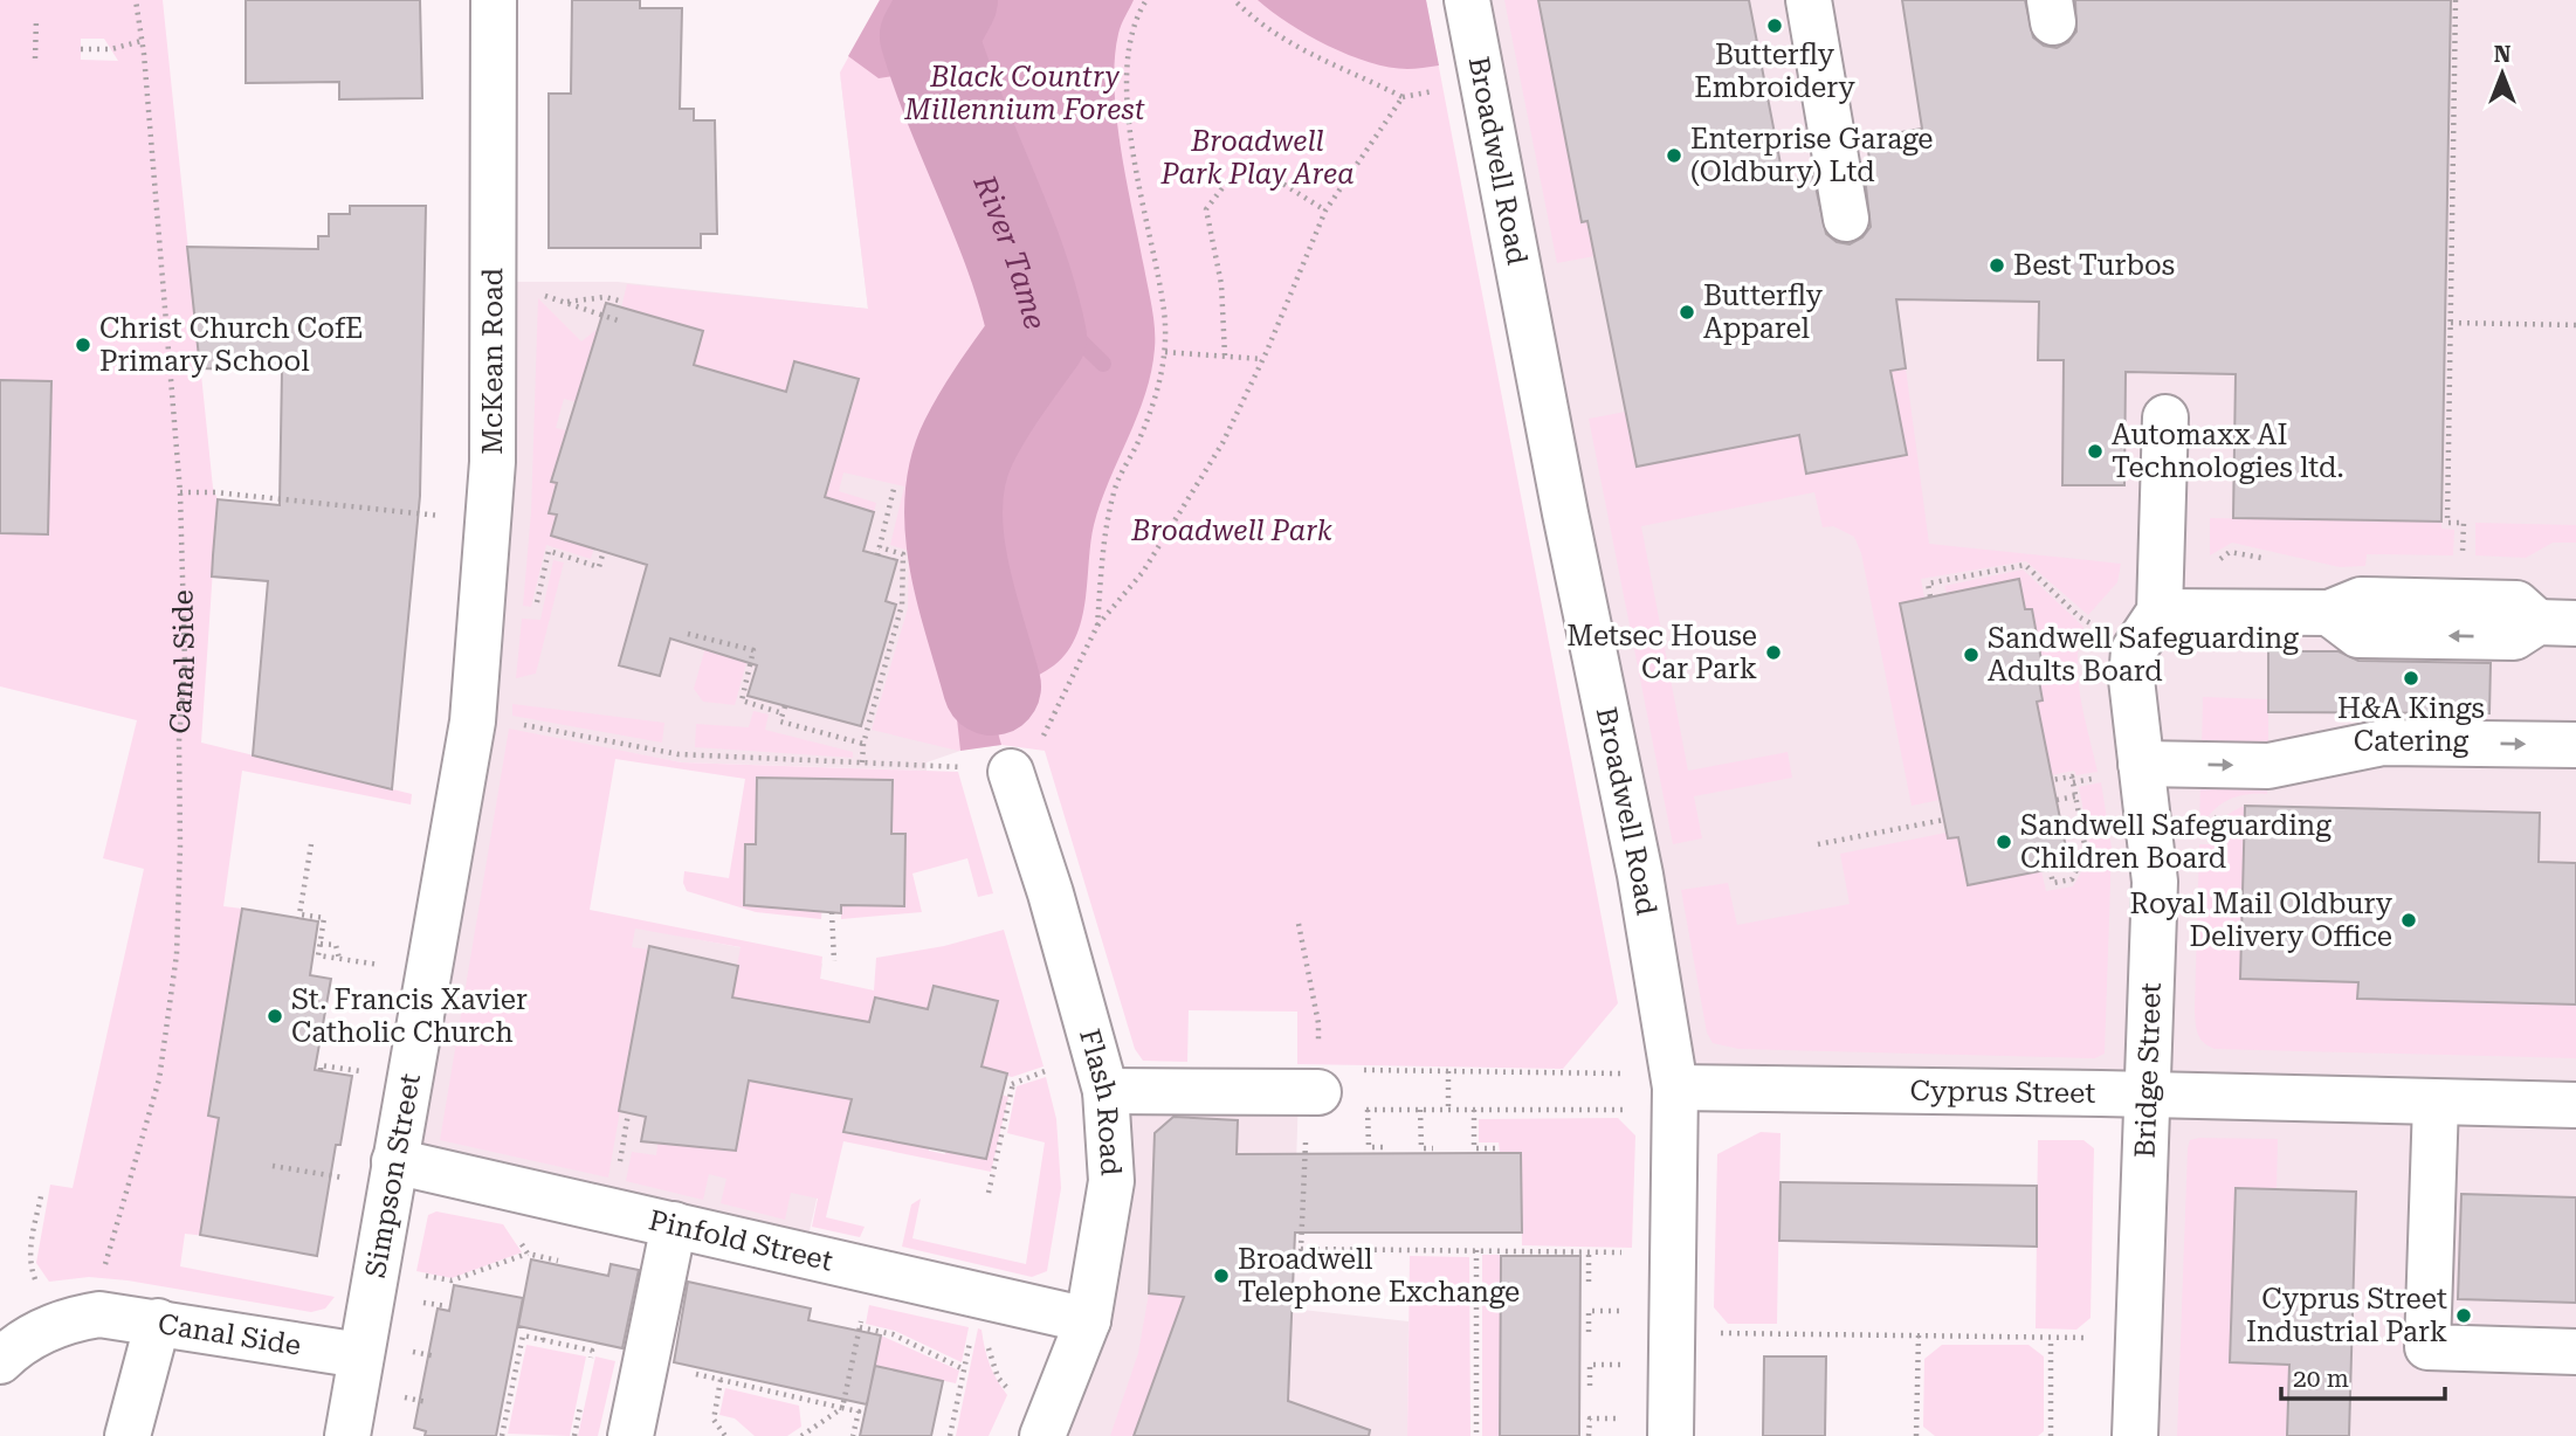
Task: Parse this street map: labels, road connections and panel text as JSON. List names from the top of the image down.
{
  "streets": {
    "street": [
      "Broadwell Road",
      "McKean Road",
      "Canal Side",
      "Bridge Street",
      "Cyprus Street",
      "Flash Road",
      "Simpson Street",
      "Pinfold Street"
    ]
  },
  "crossings": [
    ["Broadwell Road", "Cyprus Street"],
    ["McKean Road", "Simpson Street"],
    ["Canal Side", "Simpson Street"],
    ["Bridge Street", "Cyprus Street"],
    ["Flash Road", "Pinfold Street"],
    ["Simpson Street", "Pinfold Street"]
  ],
  "water": ["River Tame"],
  "parks": ["Black Country Millennium Forest", "Broadwell Park Play Area", "Broadwell Park"],
  "places": [
    "Butterfly Embroidery",
    "Enterprise Garage (Oldbury) Ltd",
    "Best Turbos",
    "Butterfly Apparel",
    "Christ Church CofE Primary School",
    "Automaxx AI Technologies ltd.",
    "Metsec House Car Park",
    "Sandwell Safeguarding Adults Board",
    "H&A Kings Catering",
    "Sandwell Safeguarding Children Board",
    "Royal Mail Oldbury Delivery Office",
    "St. Francis Xavier Catholic Church",
    "Broadwell Telephone Exchange",
    "Cyprus Street Industrial Park"
  ],
  "scale_bar": "20 m",
  "north": "top"
}
